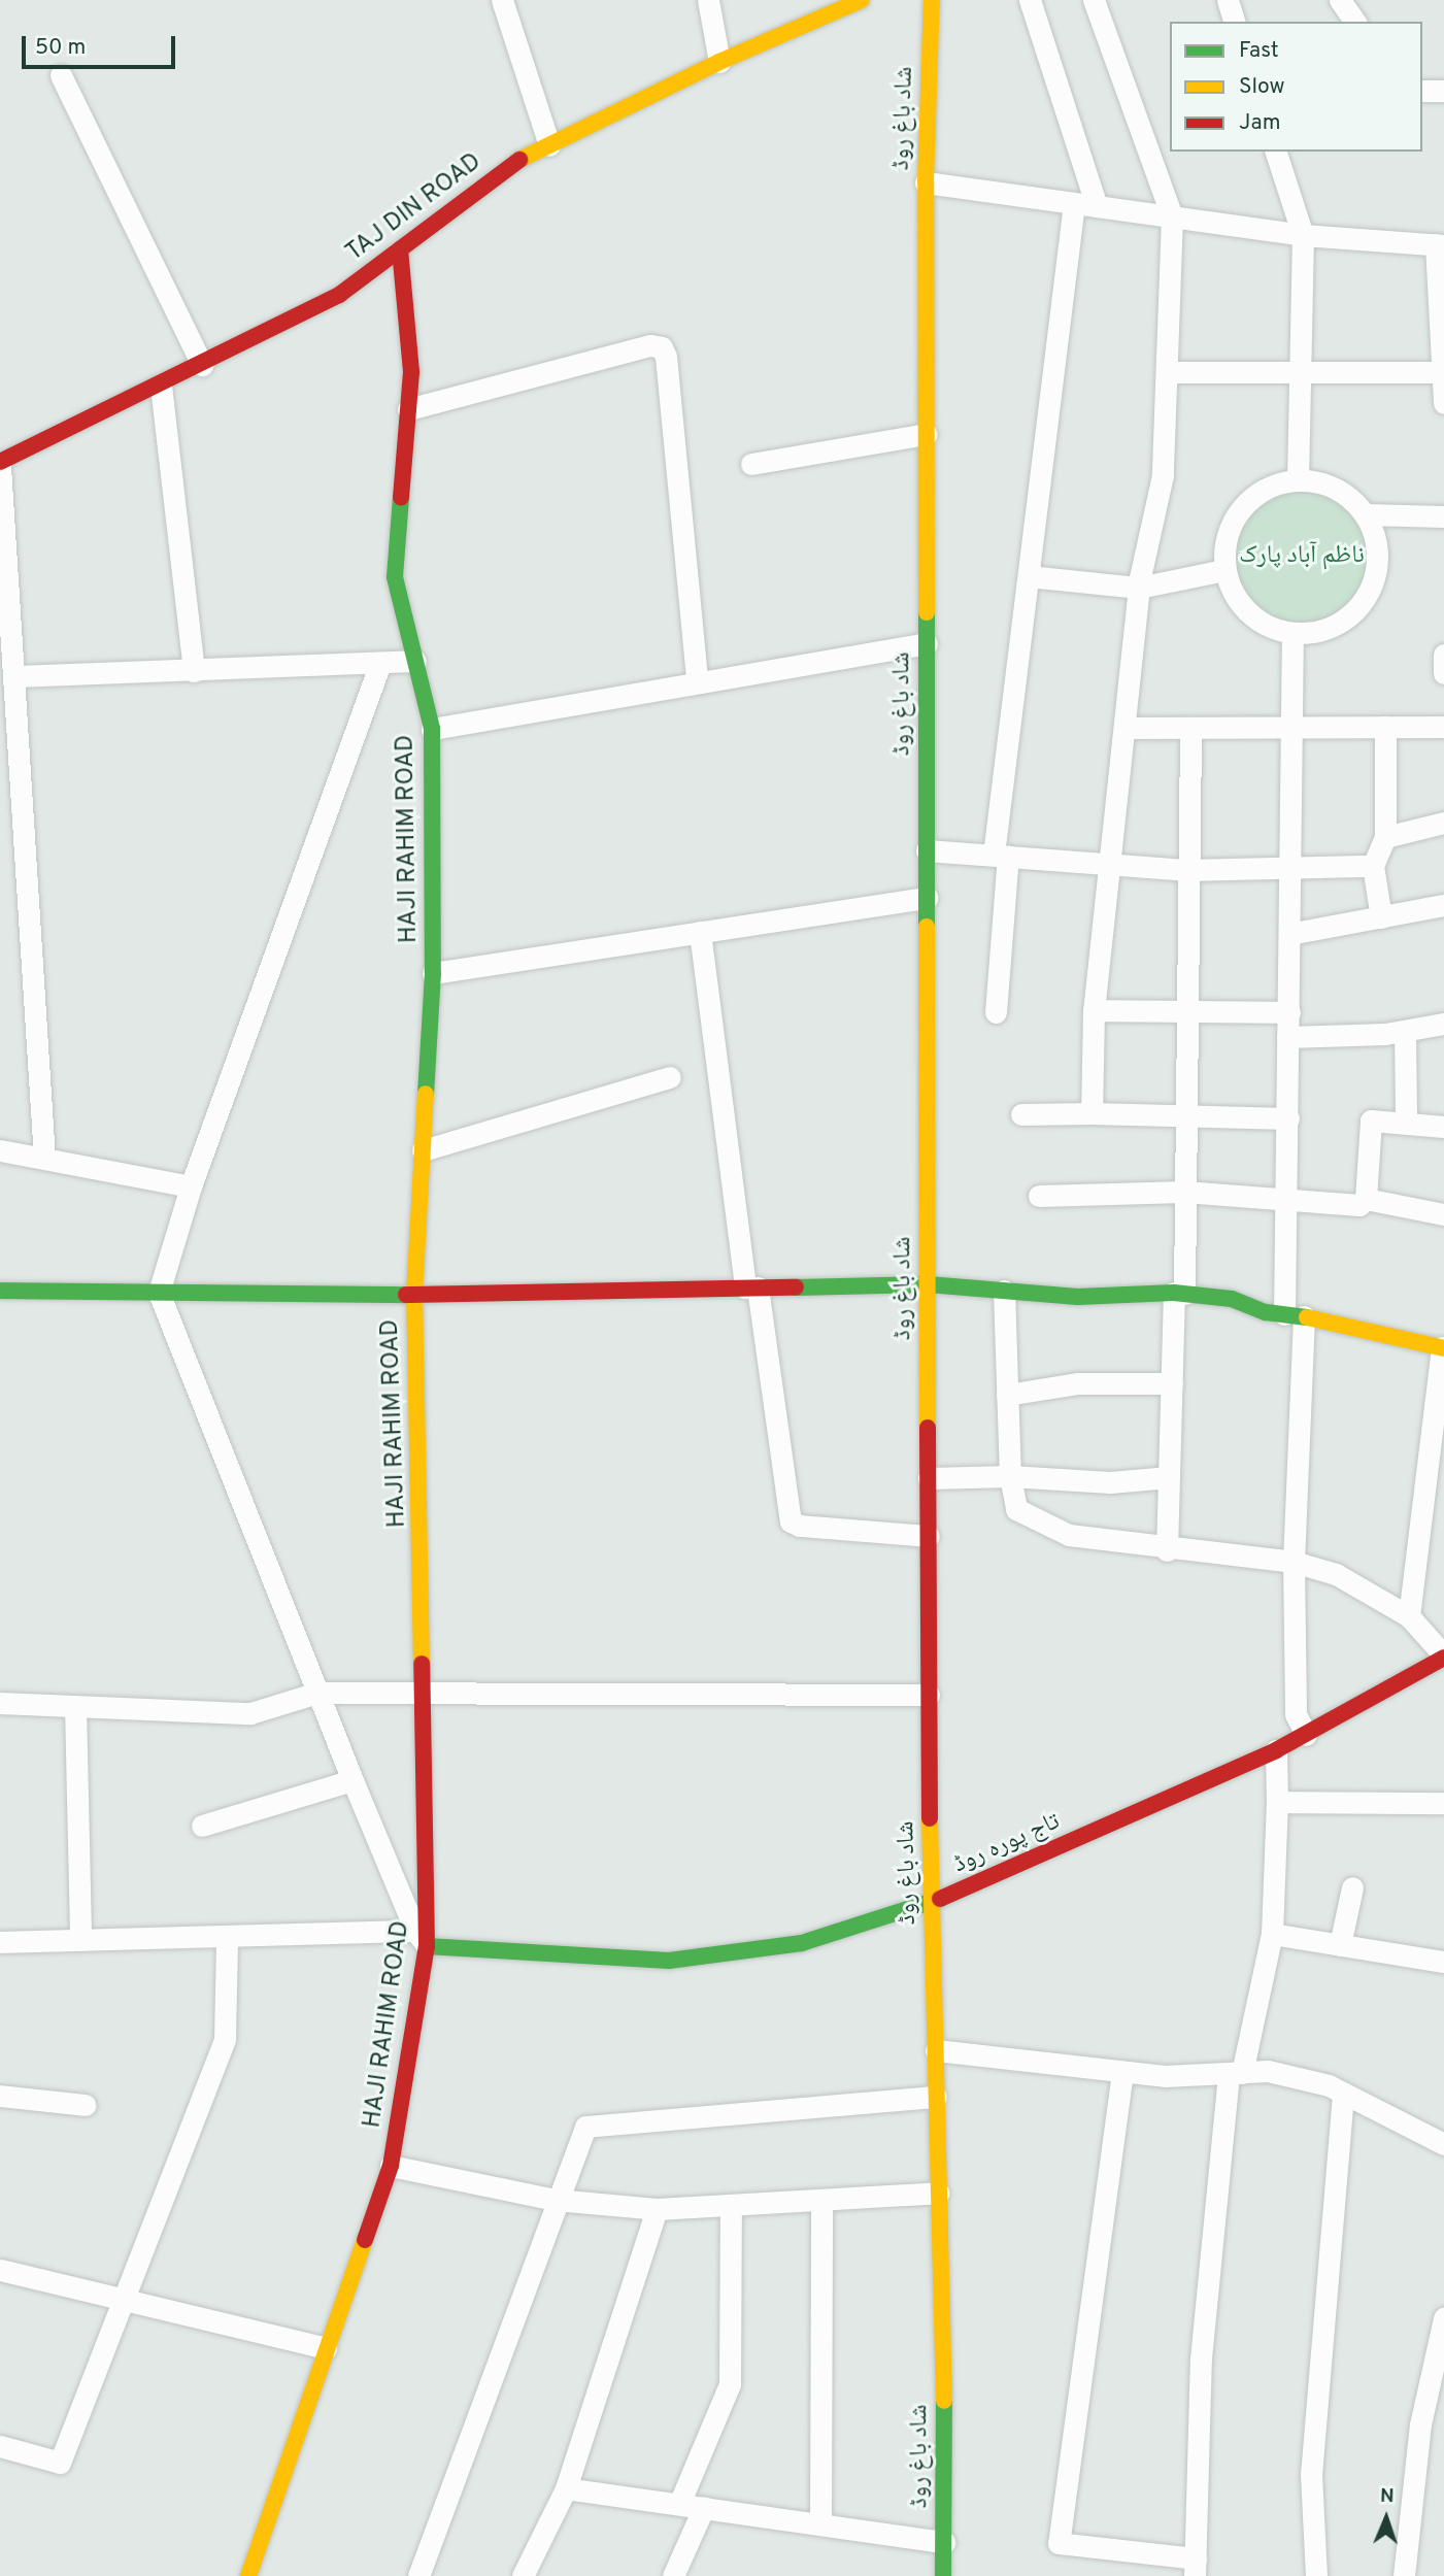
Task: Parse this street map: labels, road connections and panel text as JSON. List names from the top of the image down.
{
  "streets": {
    "main road": [
      "شاد باغ روڈ",
      "TAJ DIN ROAD",
      "HAJI RAHIM ROAD",
      "تاج پورہ روڈ"
    ]
  },
  "crossings": [
    ["شاد باغ روڈ", "تاج پورہ روڈ"],
    ["TAJ DIN ROAD", "HAJI RAHIM ROAD"],
    ["HAJI RAHIM ROAD", "تاج پورہ روڈ"]
  ],
  "parks": ["ناظم آباد پارک"],
  "legend": ["Fast", "Slow", "Jam"],
  "scale_bar": "50 m",
  "north": "top"
}
